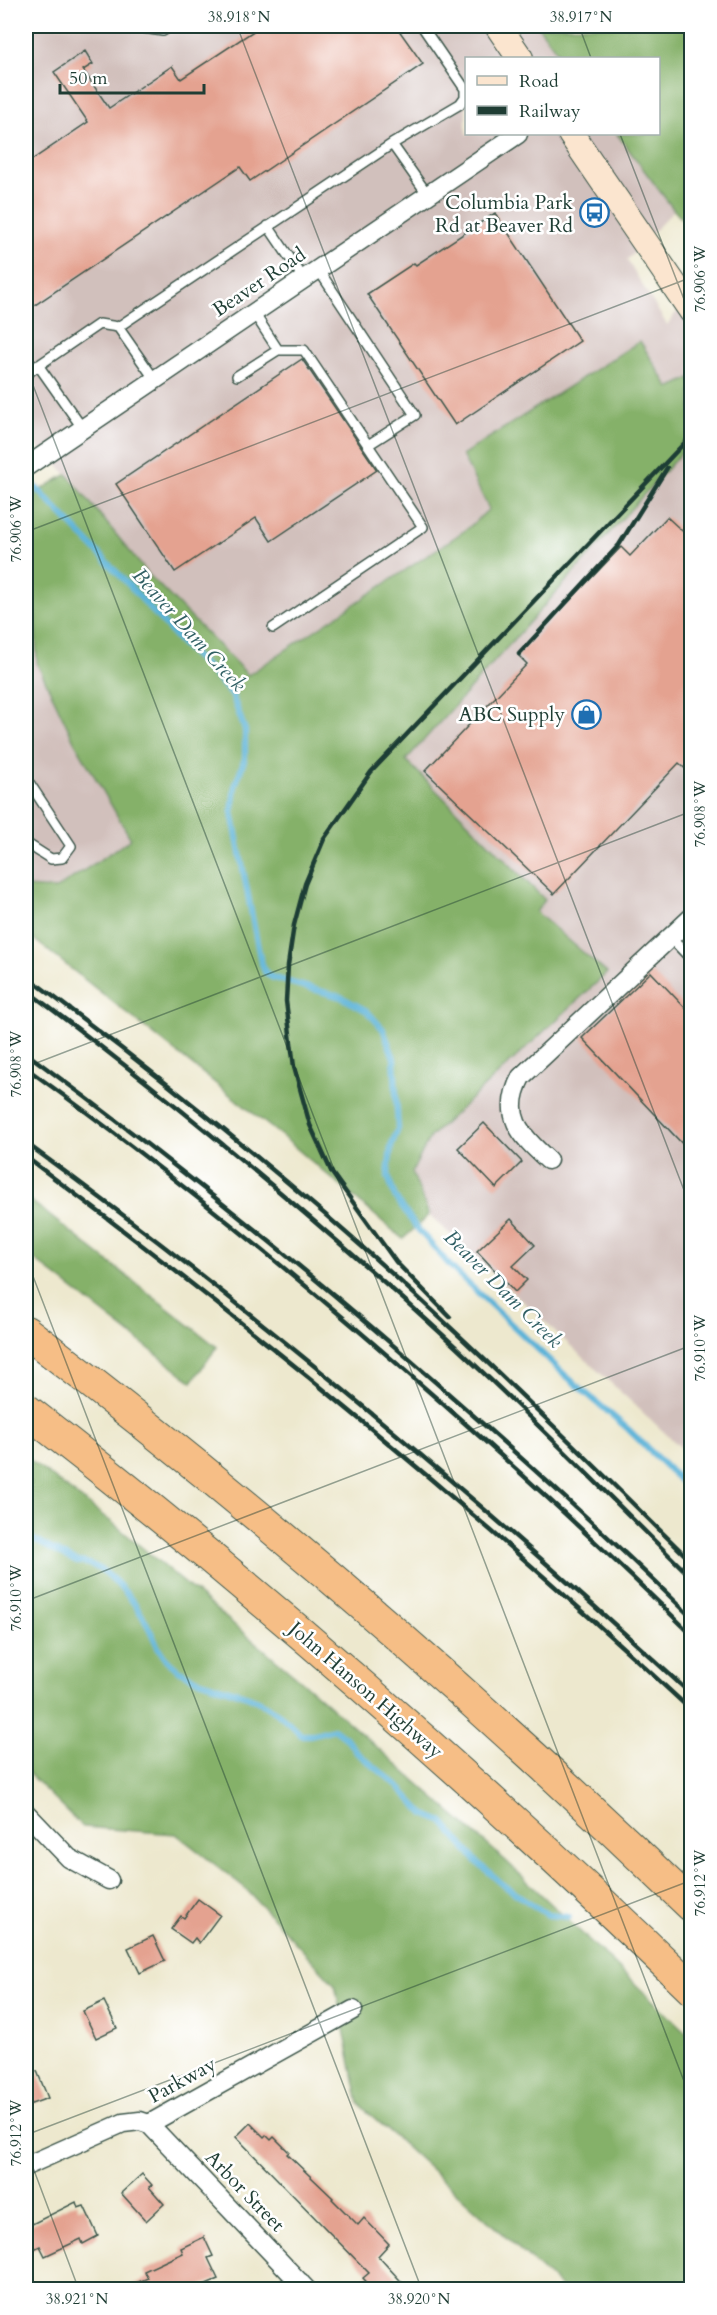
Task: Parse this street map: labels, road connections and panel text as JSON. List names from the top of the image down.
{
  "streets": {
    "highway": ["John Hanson Highway"],
    "street": ["Beaver Road", "Parkway", "Arbor Street"]
  },
  "crossings": [
    ["Parkway", "Arbor Street"]
  ],
  "water": ["Beaver Dam Creek"],
  "places": {
    "bus stop": ["Columbia Park Rd at Beaver Rd"],
    "shop": ["ABC Supply"]
  },
  "legend": ["Road", "Railway"],
  "scale_bar": "50 m",
  "coordinates": [
    "38.918°N",
    "38.917°N",
    "76.906°W",
    "76.908°W",
    "76.910°W",
    "76.912°W",
    "38.921°N",
    "38.920°N"
  ]
}
